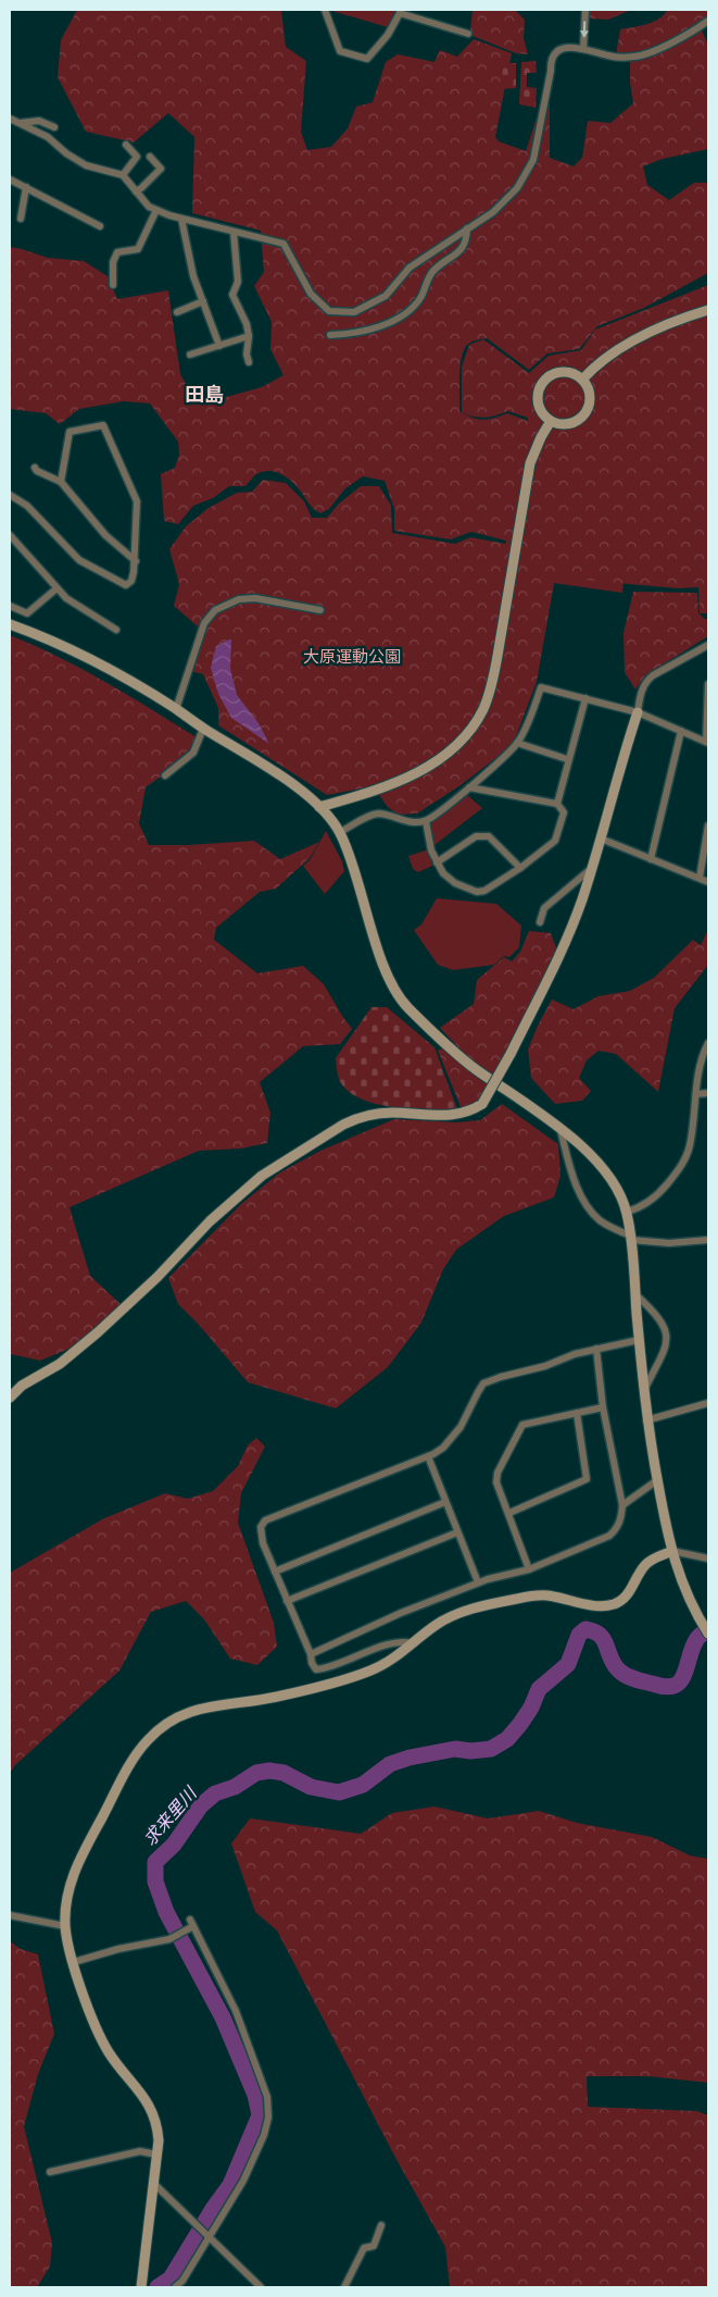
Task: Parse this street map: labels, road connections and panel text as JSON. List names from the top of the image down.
{
  "districts": ["田島"],
  "water": ["求来里川"],
  "parks": ["大原運動公園"]
}
